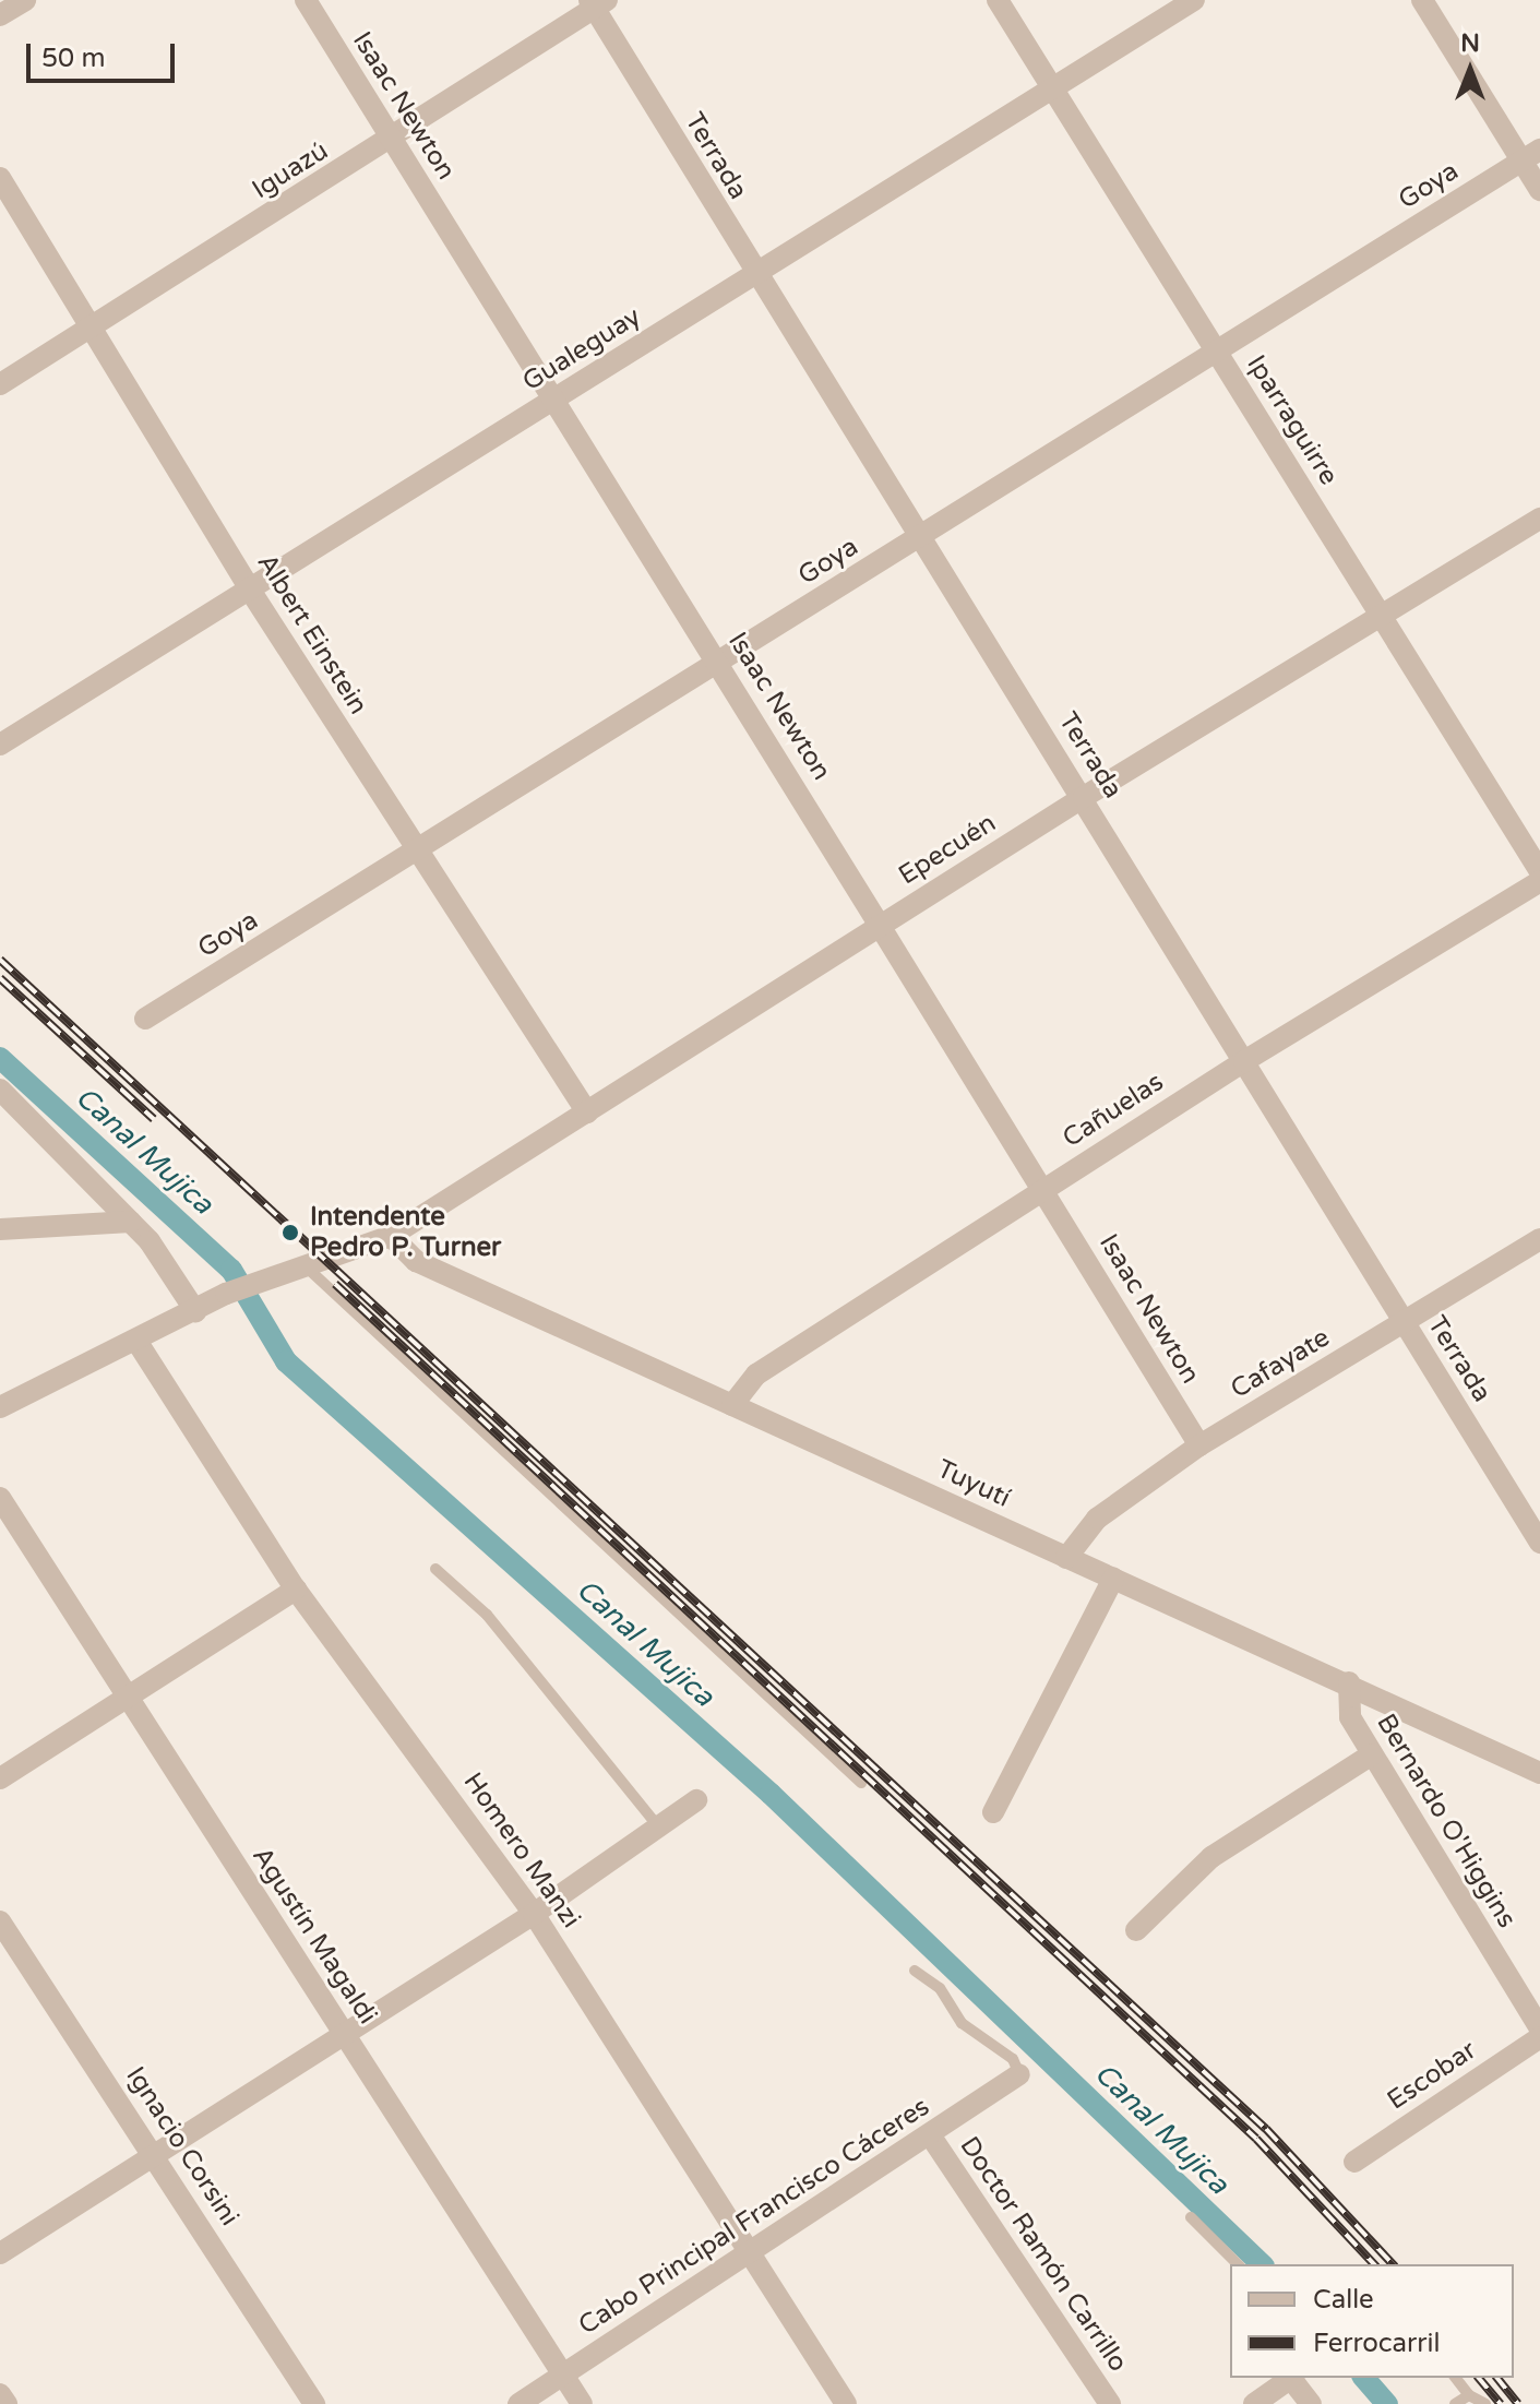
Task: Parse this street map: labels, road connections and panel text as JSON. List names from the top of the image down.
{
  "streets": {
    "street": [
      "Isaac Newton",
      "Terrada",
      "Iguazú",
      "Goya",
      "Gualeguay",
      "Iparraguirre",
      "Albert Einstein",
      "Epecuén",
      "Cañuelas",
      "Cafayate",
      "Tuyutí",
      "Bernardo O'Higgins",
      "Homero Manzi",
      "Agustín Magaldi",
      "Escobar",
      "Ignacio Corsini",
      "Cabo Principal Francisco Cáceres",
      "Doctor Ramón Carrillo"
    ]
  },
  "crossings": [
    ["Isaac Newton", "Iguazú"],
    ["Isaac Newton", "Goya"],
    ["Isaac Newton", "Gualeguay"],
    ["Isaac Newton", "Epecuén"],
    ["Isaac Newton", "Cañuelas"],
    ["Isaac Newton", "Cafayate"],
    ["Terrada", "Iguazú"],
    ["Terrada", "Goya"],
    ["Terrada", "Gualeguay"],
    ["Terrada", "Epecuén"],
    ["Terrada", "Cañuelas"],
    ["Terrada", "Cafayate"],
    ["Iguazú", "Albert Einstein"],
    ["Goya", "Iparraguirre"],
    ["Goya", "Albert Einstein"],
    ["Gualeguay", "Iparraguirre"],
    ["Gualeguay", "Albert Einstein"],
    ["Iparraguirre", "Epecuén"],
    ["Albert Einstein", "Epecuén"],
    ["Epecuén", "Tuyutí"],
    ["Epecuén", "Homero Manzi"],
    ["Cañuelas", "Tuyutí"],
    ["Cafayate", "Tuyutí"],
    ["Tuyutí", "Bernardo O'Higgins"],
    ["Homero Manzi", "Cabo Principal Francisco Cáceres"],
    ["Agustín Magaldi", "Cabo Principal Francisco Cáceres"],
    ["Cabo Principal Francisco Cáceres", "Doctor Ramón Carrillo"]
  ],
  "water": ["Canal Mujica"],
  "places": ["Intendente Pedro P. Turner"],
  "legend": ["Calle", "Ferrocarril"],
  "scale_bar": "50 m",
  "north": "top"
}
